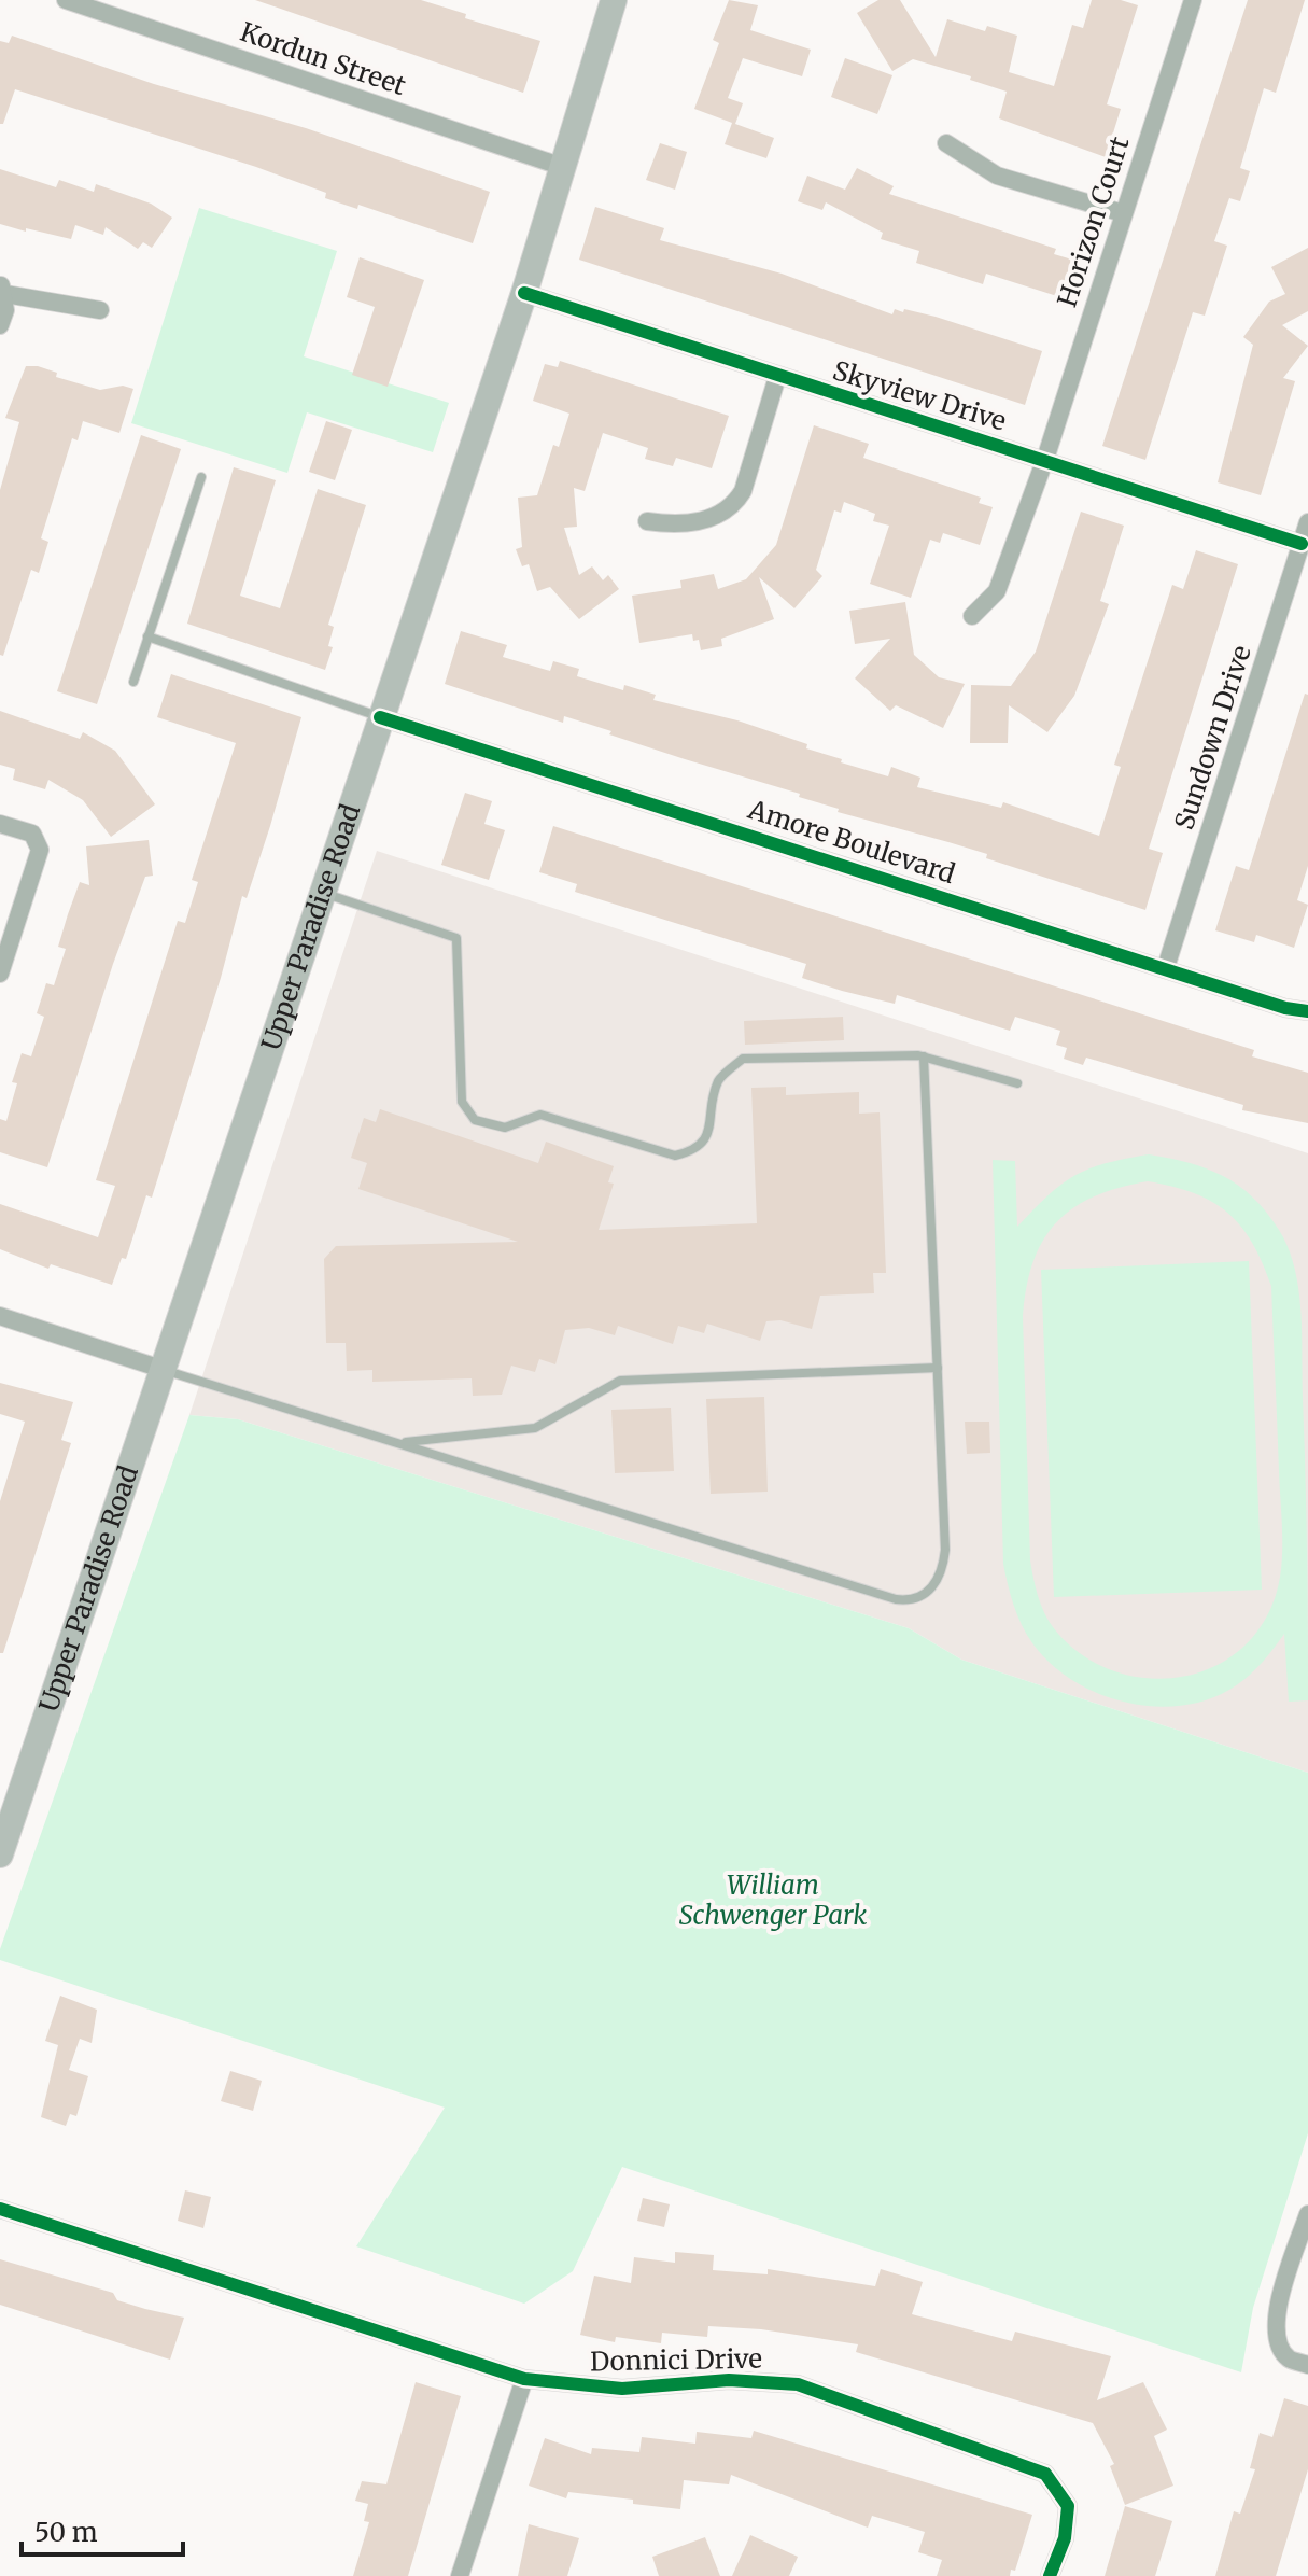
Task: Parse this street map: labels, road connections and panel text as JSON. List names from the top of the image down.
{
  "streets": {
    "main road": ["Upper Paradise Road"],
    "street": [
      "Kordun Street",
      "Horizon Court",
      "Skyview Drive",
      "Sundown Drive",
      "Amore Boulevard",
      "Donnici Drive"
    ]
  },
  "crossings": [
    ["Kordun Street", "Upper Paradise Road"],
    ["Horizon Court", "Skyview Drive"],
    ["Skyview Drive", "Sundown Drive"],
    ["Skyview Drive", "Upper Paradise Road"],
    ["Sundown Drive", "Amore Boulevard"],
    ["Amore Boulevard", "Upper Paradise Road"]
  ],
  "parks": ["William Schwenger Park"],
  "scale_bar": "50 m"
}
